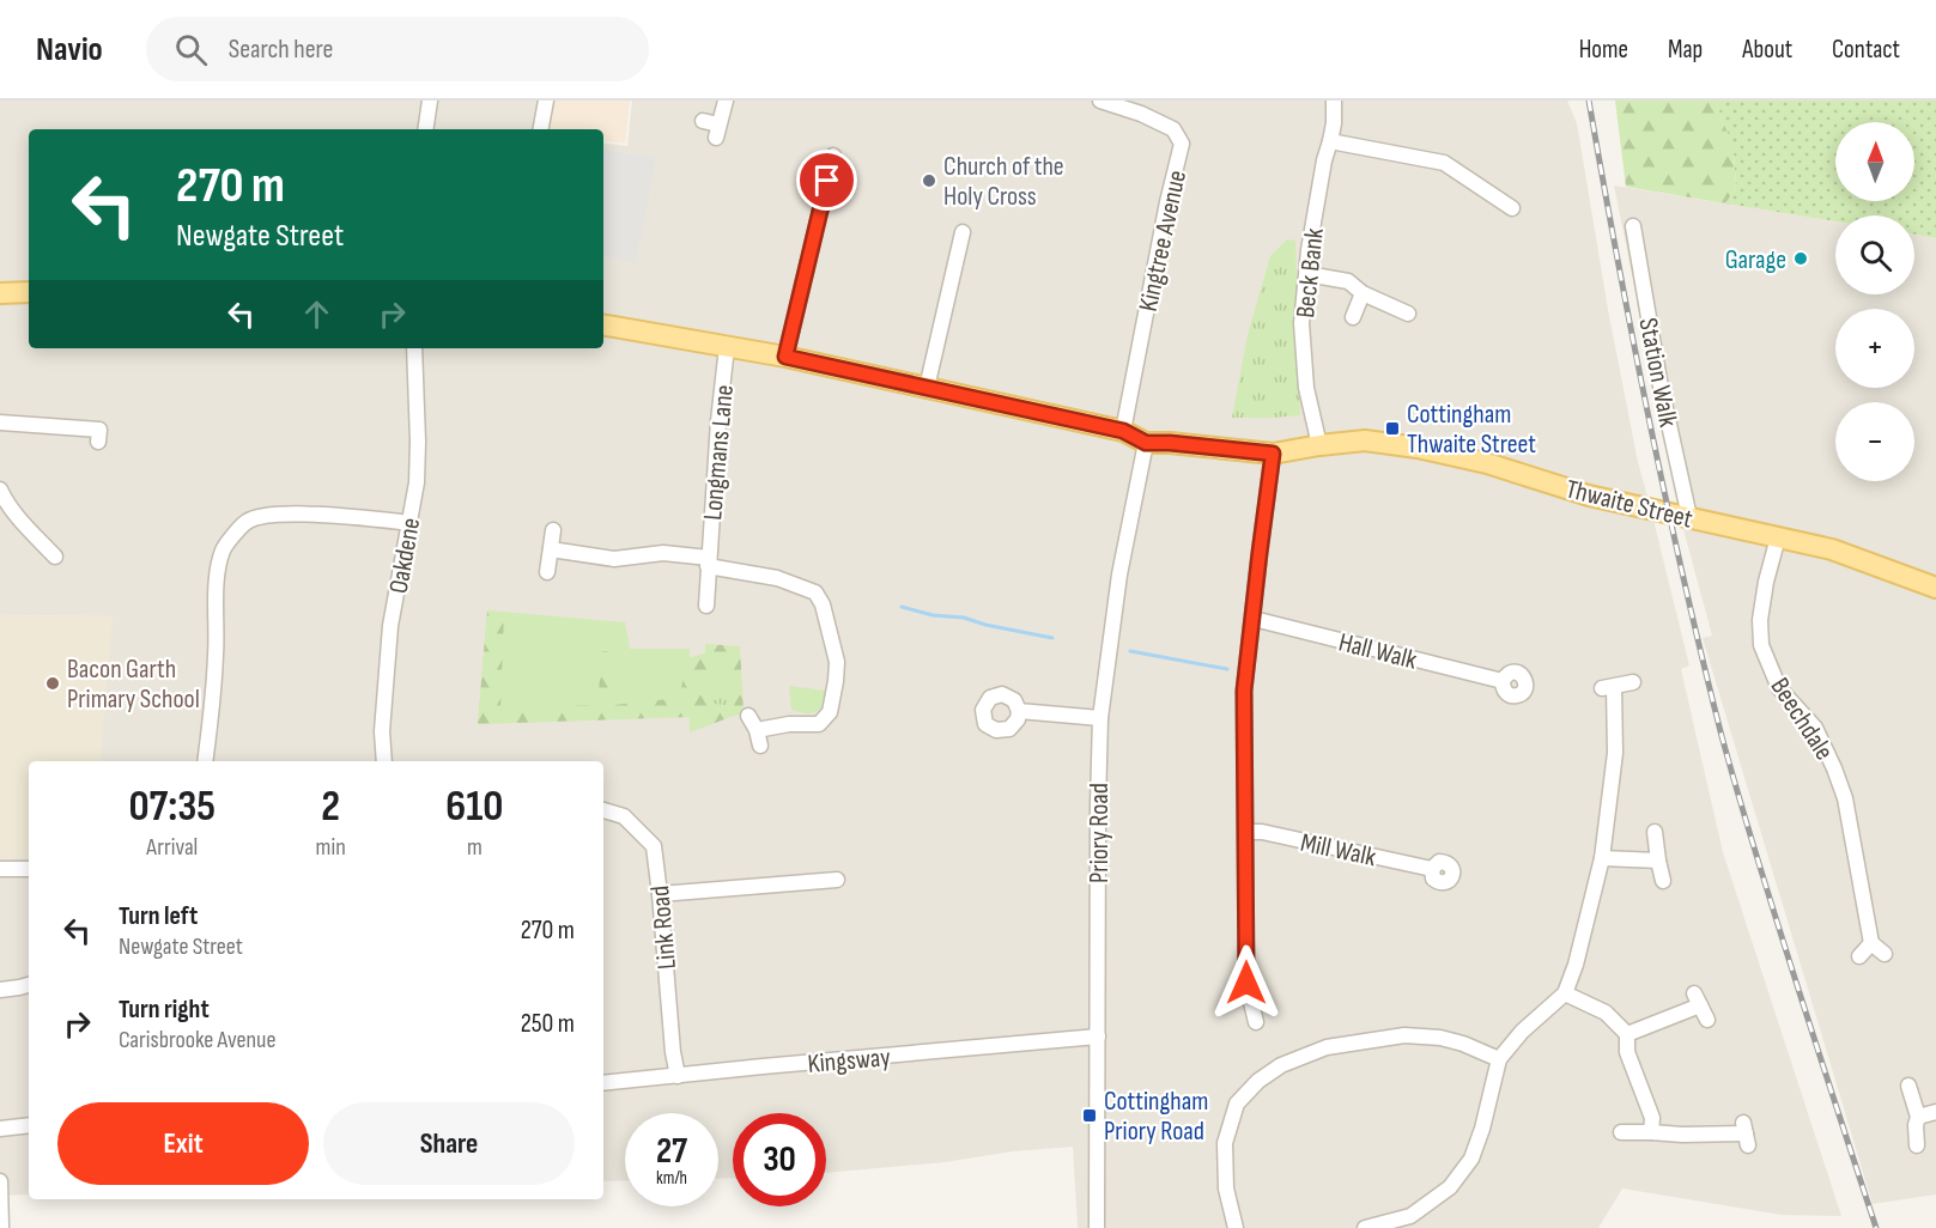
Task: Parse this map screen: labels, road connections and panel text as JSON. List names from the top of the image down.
{
  "streets": {
    "main road": ["Thwaite Street"],
    "street": [
      "Kingtree Avenue",
      "Beck Bank",
      "Station Walk",
      "Longmans Lane",
      "Oakdene",
      "Hall Walk",
      "Beechdale",
      "Priory Road",
      "Mill Walk",
      "Link Road",
      "Kingsway"
    ]
  },
  "crossings": [
    ["Beck Bank", "Thwaite Street"],
    ["Station Walk", "Thwaite Street"],
    ["Thwaite Street", "Beechdale"],
    ["Thwaite Street", "Priory Road"],
    ["Priory Road", "Kingsway"],
    ["Link Road", "Kingsway"]
  ],
  "places": {
    "other": ["Church of the Holy Cross", "Garage", "Bacon Garth Primary School"],
    "transit": ["Cottingham Thwaite Street", "Cottingham Priory Road"]
  },
  "north": "top",
  "page": {
    "header": "Navio",
    "search": "Search here",
    "nav": [
      "Home",
      "Map",
      "About",
      "Contact"
    ],
    "map_buttons": ["+", "−"],
    "turn": ["270 m", "Newgate Street"],
    "eta": [
      "07:35",
      "Arrival",
      "2",
      "min",
      "610",
      "m"
    ],
    "list": [
      {
        "name": "Turn left",
        "note": "Newgate Street",
        "value": "270 m"
      },
      {
        "name": "Turn right",
        "note": "Carisbrooke Avenue",
        "value": "250 m"
      }
    ],
    "buttons": ["Exit", "Share"],
    "speed": "27 km/h",
    "limit": "30"
  }
}
